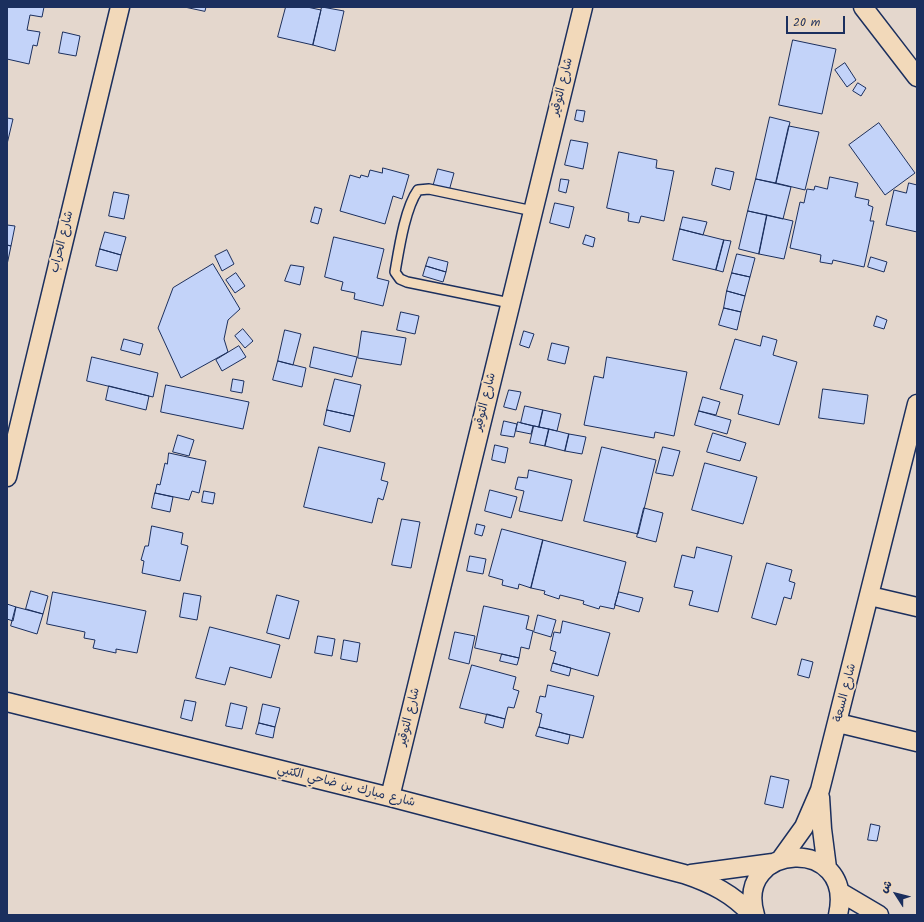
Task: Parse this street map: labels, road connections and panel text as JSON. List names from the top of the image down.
{
  "streets": {
    "street": [
      "شارع التوقير",
      "شارع الحراب",
      "شارع السعة",
      "شارع مبارك بن ضاحي الكتبي"
    ]
  },
  "crossings": [
    ["شارع التوقير", "شارع مبارك بن ضاحي الكتبي"],
    ["شارع السعة", "شارع مبارك بن ضاحي الكتبي"]
  ],
  "scale_bar": "20 m",
  "north": "top left"
}
